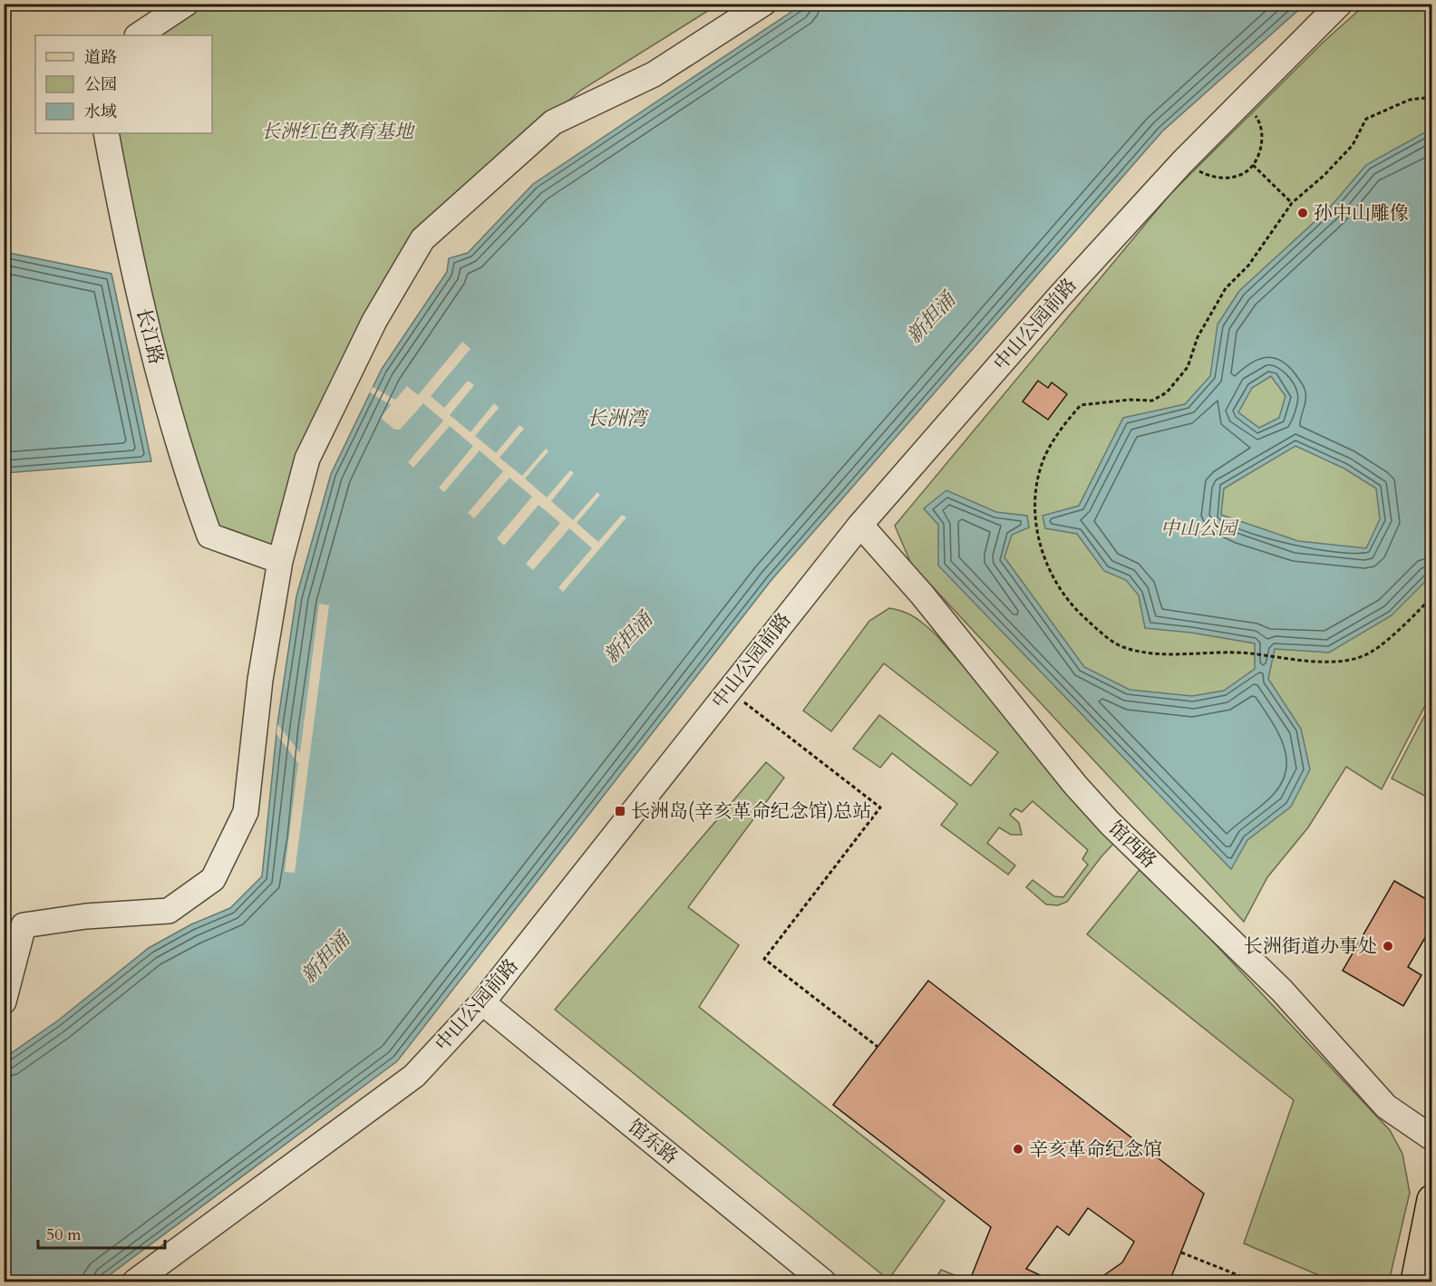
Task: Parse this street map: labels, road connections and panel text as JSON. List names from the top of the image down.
{
  "streets": {
    "street": [
      "中山公园前路",
      "长江路",
      "馆西路",
      "馆东路"
    ]
  },
  "crossings": [
    ["中山公园前路", "馆西路"],
    ["中山公园前路", "馆东路"]
  ],
  "water": ["新担涌", "长洲湾"],
  "parks": ["长洲红色教育基地", "中山公园"],
  "places": {
    "other": ["孙中山雕像", "长洲街道办事处", "辛亥革命纪念馆"],
    "transit": ["长洲岛(辛亥革命纪念馆)总站"]
  },
  "legend": ["道路", "公园", "水域"],
  "scale_bar": "50 m"
}
